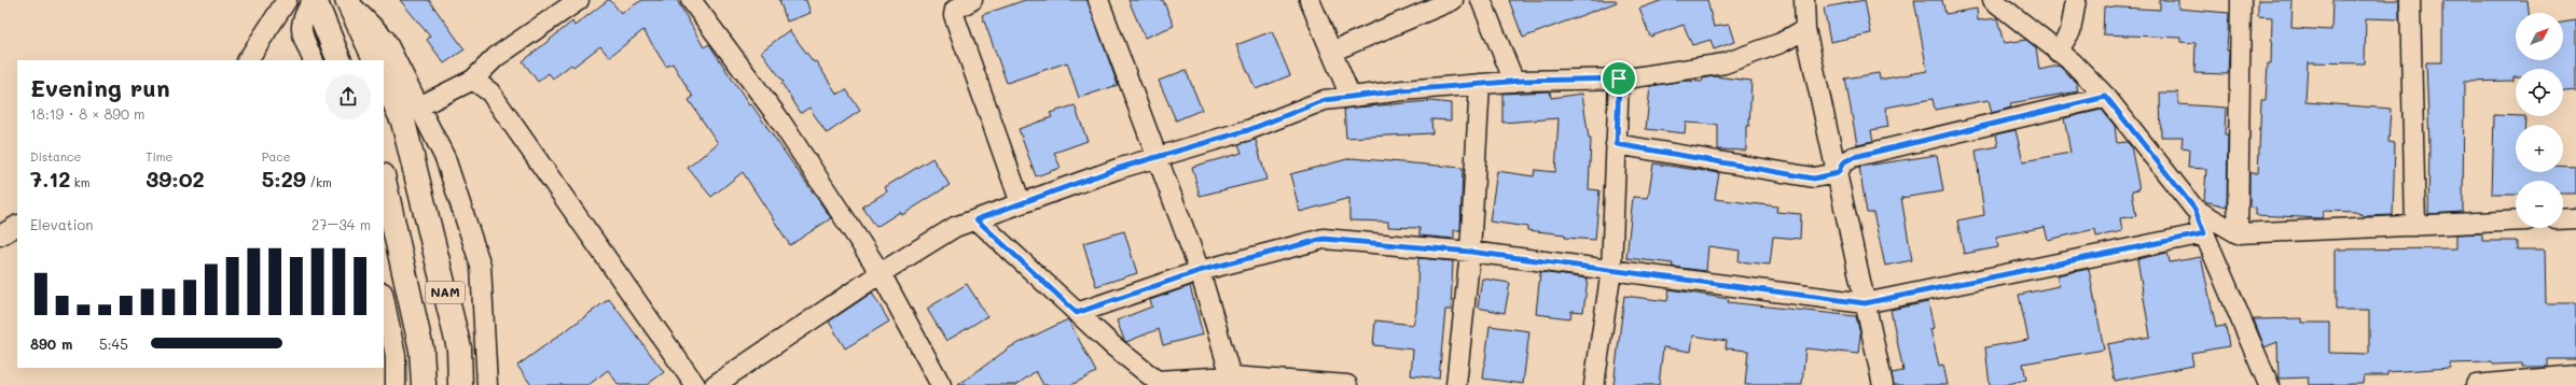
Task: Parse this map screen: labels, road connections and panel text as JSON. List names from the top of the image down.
{
  "streets": {
    "highway": ["NAM"]
  },
  "north": "top right",
  "page": {
    "map_buttons": ["+", "−"],
    "heading": ["Evening run", "18:19 · 8 × 890 m"],
    "stats": [
      ["Distance", "7.12 km"],
      ["Time", "39:02"],
      ["Pace", "5:29 /km"]
    ],
    "chart": ["Elevation", "27–34 m"],
    "list": [
      {
        "name": "890 m",
        "note": "5:45"
      }
    ]
  }
}
